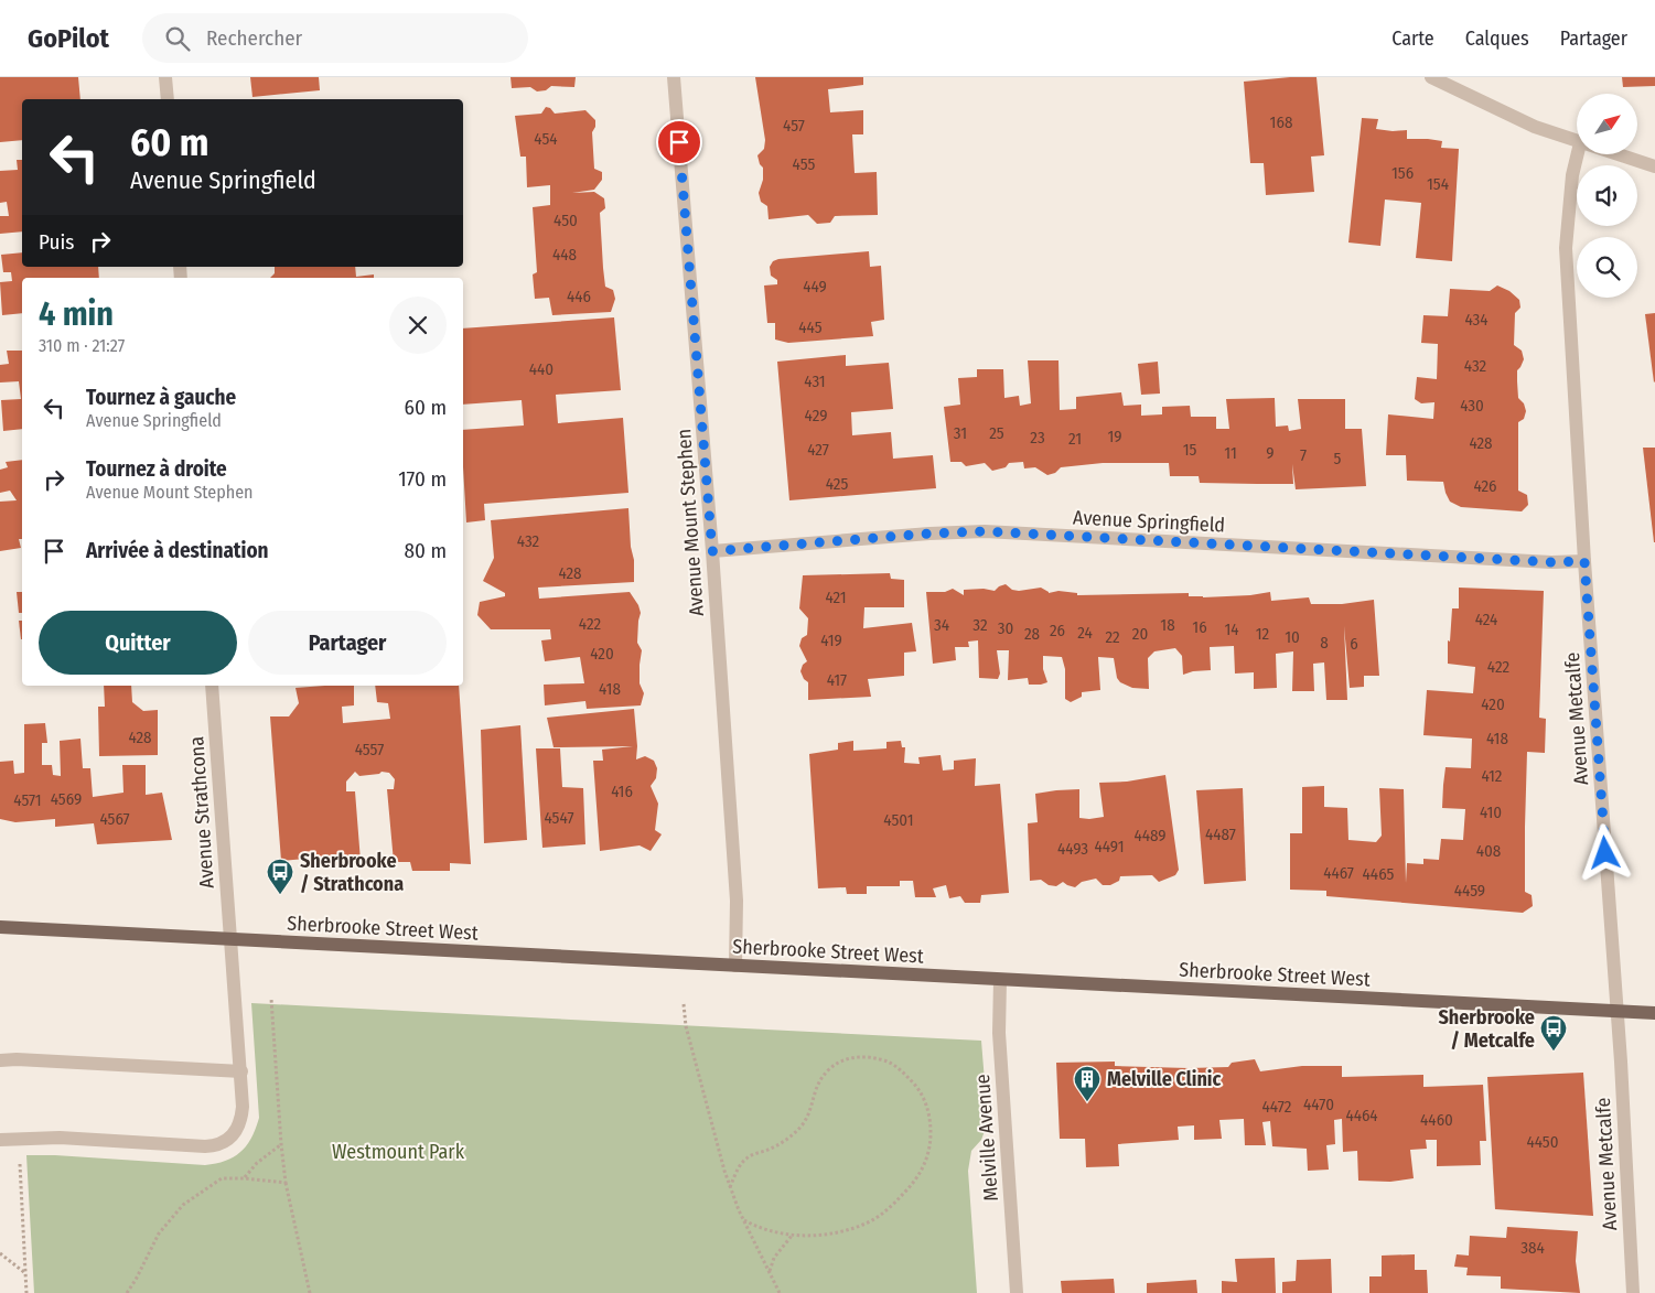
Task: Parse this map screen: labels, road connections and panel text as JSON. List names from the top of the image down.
{
  "streets": {
    "main road": ["Sherbrooke Street West"],
    "street": [
      "Avenue Springfield",
      "Avenue Mount Stephen",
      "Avenue Metcalfe",
      "Avenue Strathcona",
      "Melville Avenue"
    ]
  },
  "crossings": [
    ["Avenue Springfield", "Avenue Mount Stephen"],
    ["Avenue Springfield", "Avenue Metcalfe"],
    ["Avenue Mount Stephen", "Sherbrooke Street West"],
    ["Avenue Metcalfe", "Sherbrooke Street West"],
    ["Avenue Strathcona", "Sherbrooke Street West"],
    ["Sherbrooke Street West", "Melville Avenue"]
  ],
  "parks": ["Westmount Park"],
  "places": {
    "bus stop": ["Sherbrooke / Strathcona", "Sherbrooke / Metcalfe"],
    "building": ["Melville Clinic"]
  },
  "house_numbers": [
    "168",
    "457",
    "454",
    "455",
    "156",
    "154",
    "450",
    "448",
    "449",
    "446",
    "434",
    "445",
    "432",
    "440",
    "431",
    "430",
    "429",
    "31",
    "25",
    "19",
    "23",
    "21",
    "428",
    "427",
    "15",
    "11",
    "9",
    "7",
    "5",
    "425",
    "426",
    "432",
    "428",
    "421",
    "424",
    "422",
    "34",
    "32",
    "18",
    "16",
    "30",
    "14",
    "26",
    "24",
    "28",
    "20",
    "12",
    "22",
    "10",
    "419",
    "8",
    "6",
    "420",
    "422",
    "417",
    "418",
    "420",
    "428",
    "418",
    "4557",
    "412",
    "416",
    "4569",
    "4571",
    "410",
    "4547",
    "4567",
    "4501",
    "4487",
    "4489",
    "4491",
    "4493",
    "408",
    "4467",
    "4465",
    "4459",
    "4470",
    "4472",
    "4464",
    "4460",
    "4450",
    "384"
  ],
  "north": "top right",
  "page": {
    "header": "GoPilot",
    "search": "Rechercher",
    "nav": ["Carte", "Calques", "Partager"],
    "turn": ["60 m", "Avenue Springfield"],
    "then": "Puis",
    "heading": ["4 min", "310 m · 21:27"],
    "list": [
      {
        "name": "Tournez à gauche",
        "note": "Avenue Springfield",
        "value": "60 m"
      },
      {
        "name": "Tournez à droite",
        "note": "Avenue Mount Stephen",
        "value": "170 m"
      },
      {
        "name": "Arrivée à destination",
        "value": "80 m"
      }
    ],
    "buttons": ["Quitter", "Partager"]
  }
}
